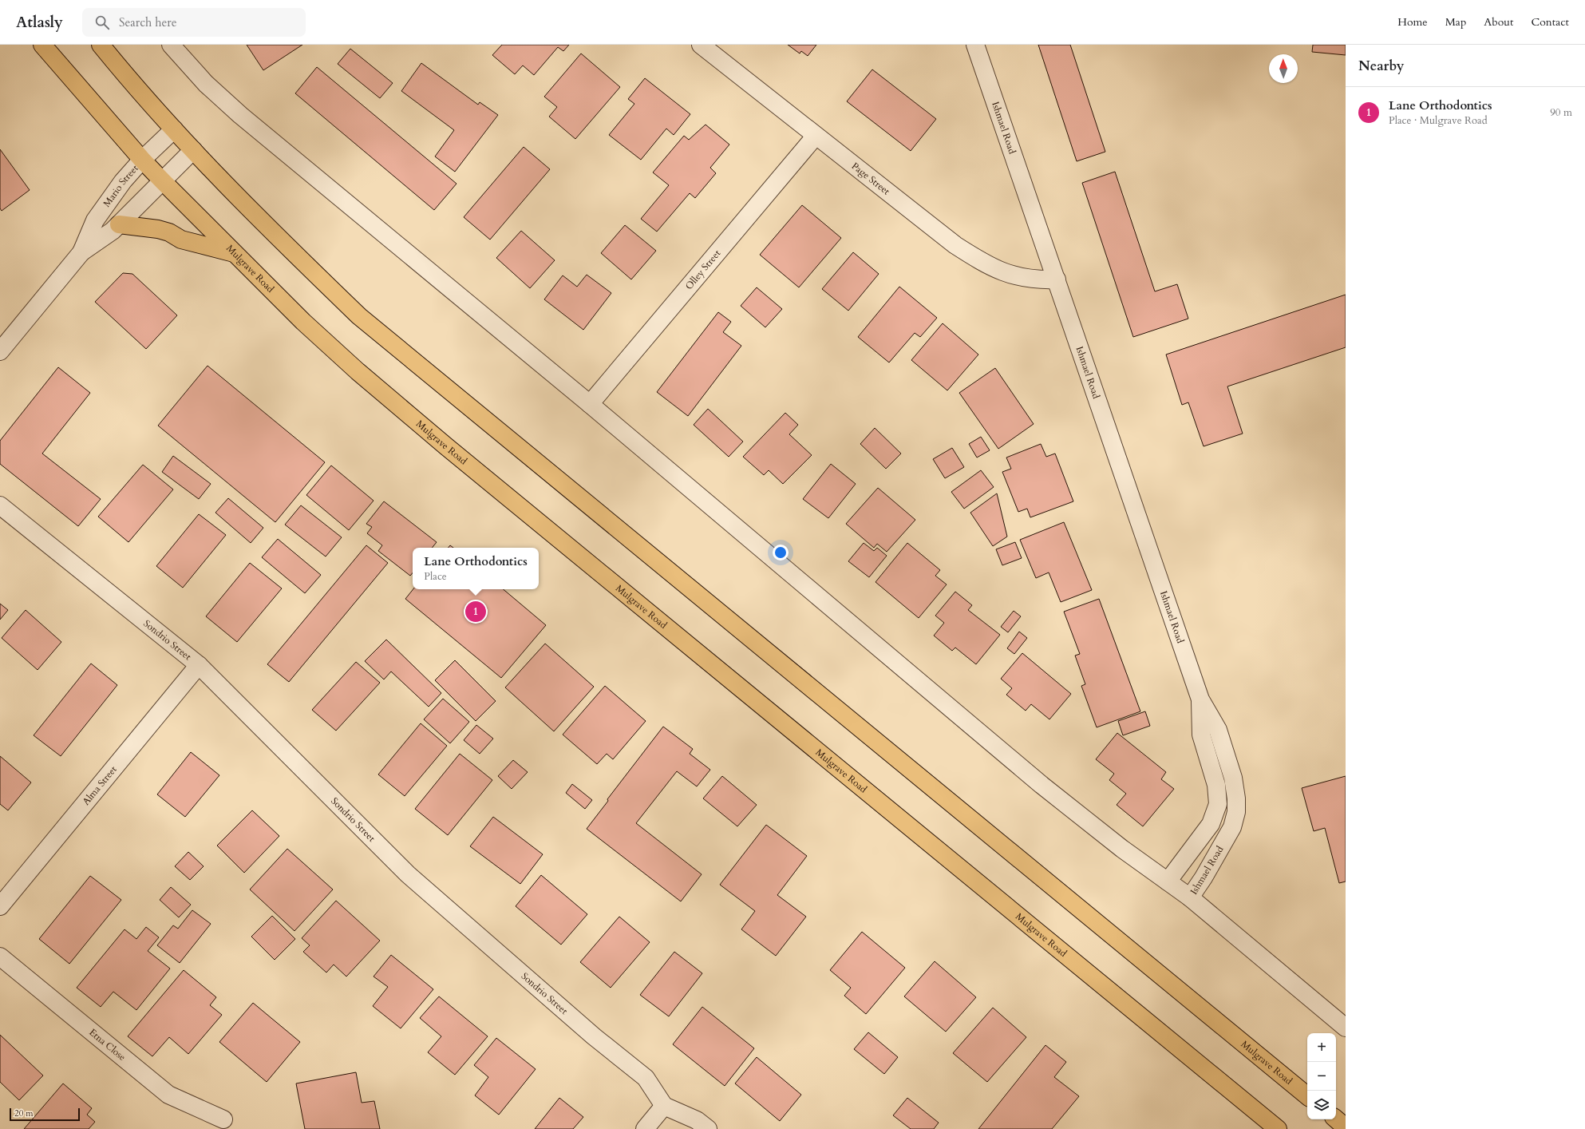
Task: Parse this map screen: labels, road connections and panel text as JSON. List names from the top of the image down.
{
  "streets": {
    "main road": ["Mulgrave Road"],
    "street": [
      "Ishmael Road",
      "Page Street",
      "Mario Street",
      "Olley Street",
      "Sondrio Street",
      "Alma Street",
      "Etna Close"
    ]
  },
  "crossings": [
    ["Ishmael Road", "Page Street"],
    ["Page Street", "Olley Street"],
    ["Mario Street", "Mulgrave Road"],
    ["Sondrio Street", "Alma Street"]
  ],
  "scale_bar": "20 m",
  "north": "top",
  "page": {
    "header": "Atlasly",
    "search": "Search here",
    "nav": [
      "Home",
      "Map",
      "About",
      "Contact"
    ],
    "heading": "Nearby",
    "list": [
      {
        "mark": "1",
        "name": "Lane Orthodontics",
        "note": "Place · Mulgrave Road",
        "value": "90 m"
      }
    ],
    "popup": ["Lane Orthodontics", "Place"],
    "pins": "1",
    "map_buttons": ["+", "−"],
    "scale": "20 m"
  }
}
